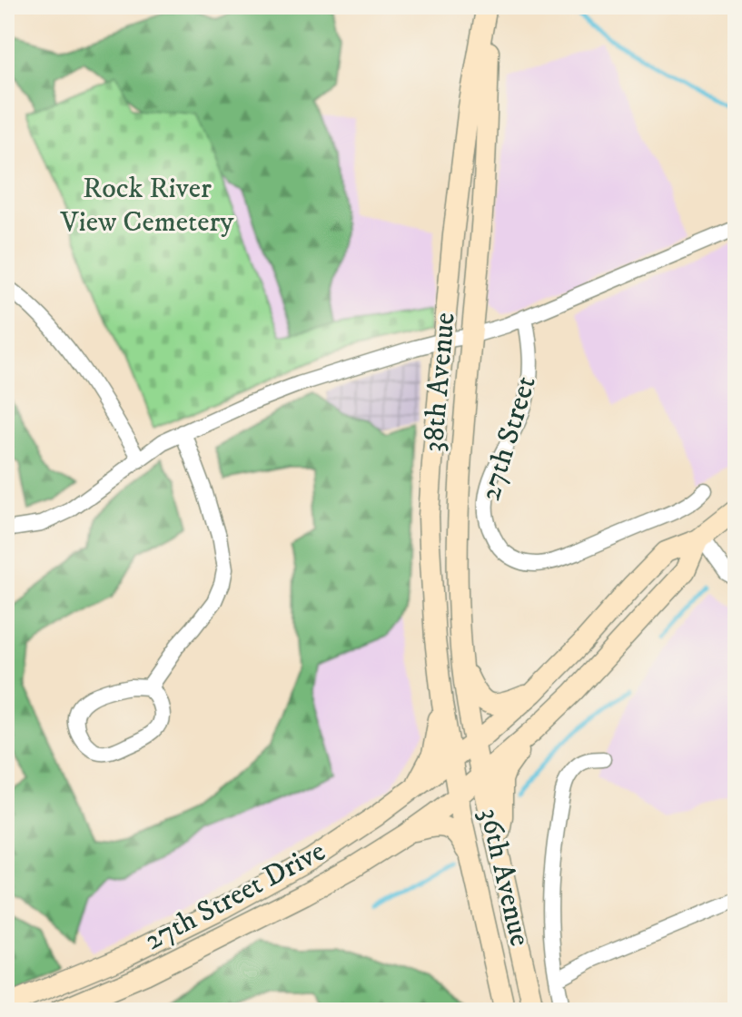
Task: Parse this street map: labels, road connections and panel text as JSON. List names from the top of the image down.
{
  "streets": {
    "main road": ["38th Avenue", "36th Avenue", "27th Street Drive"],
    "street": ["27th Street"]
  },
  "crossings": [
    ["38th Avenue", "36th Avenue"],
    ["38th Avenue", "27th Street Drive"],
    ["36th Avenue", "27th Street Drive"]
  ],
  "parks": ["Rock River View Cemetery"]
}
